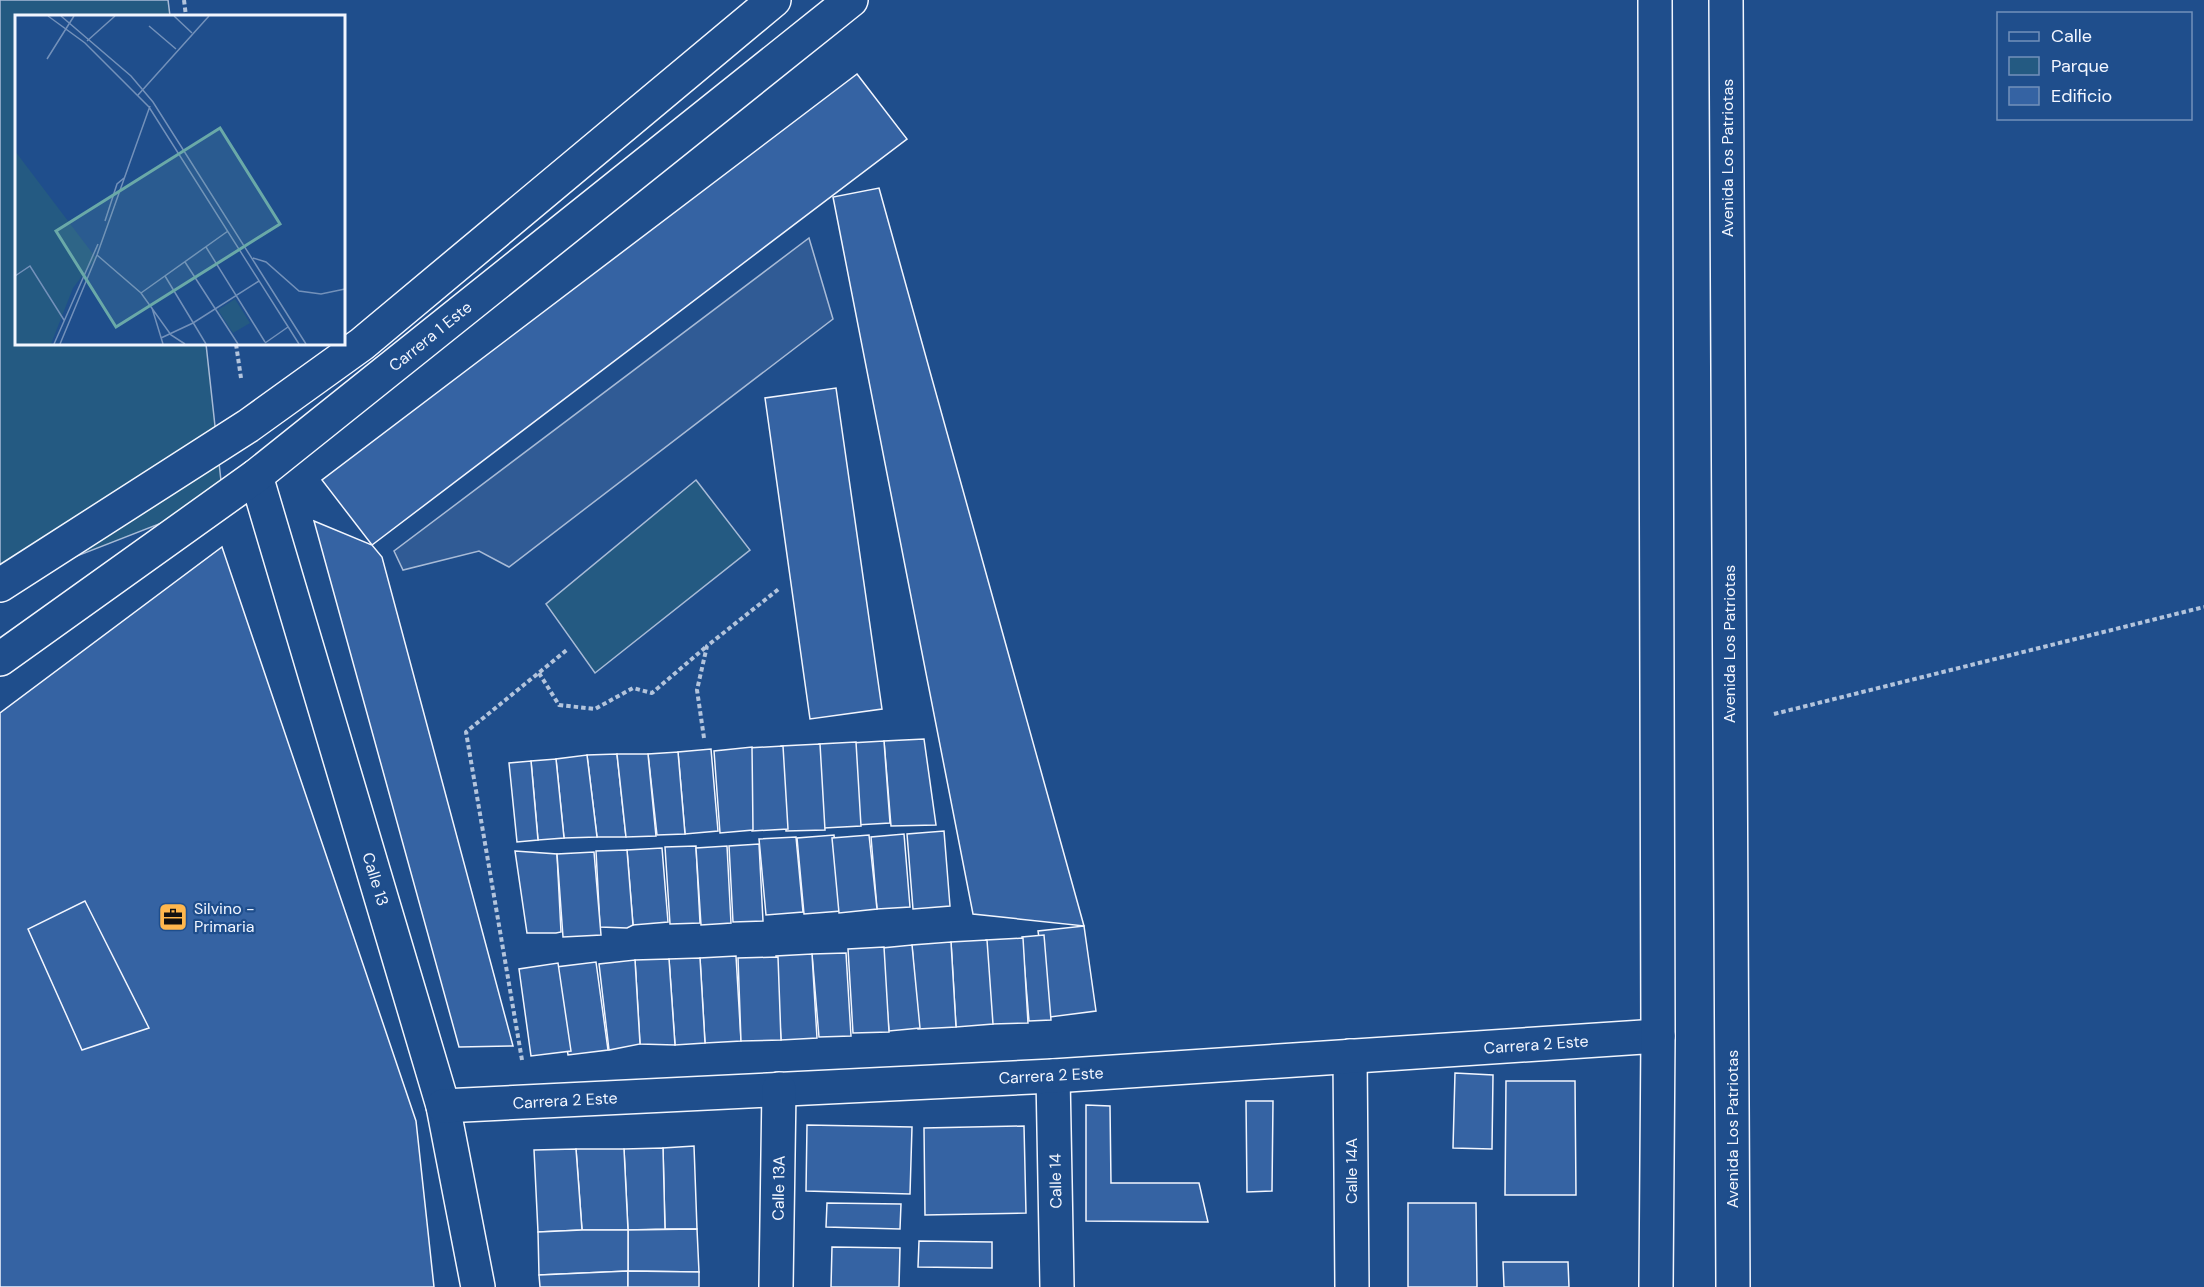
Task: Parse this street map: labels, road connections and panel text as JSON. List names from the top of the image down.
{
  "streets": {
    "street": [
      "Avenida Los Patriotas",
      "Carrera 1 Este",
      "Calle 13",
      "Carrera 2 Este",
      "Calle 14A",
      "Calle 14",
      "Calle 13A"
    ]
  },
  "crossings": [
    ["Carrera 1 Este", "Calle 13"],
    ["Calle 13", "Carrera 2 Este"],
    ["Carrera 2 Este", "Calle 14A"],
    ["Carrera 2 Este", "Calle 14"],
    ["Carrera 2 Este", "Calle 13A"]
  ],
  "places": {
    "office": ["Silvino - Primaria"]
  },
  "legend": ["Calle", "Parque", "Edificio"]
}
